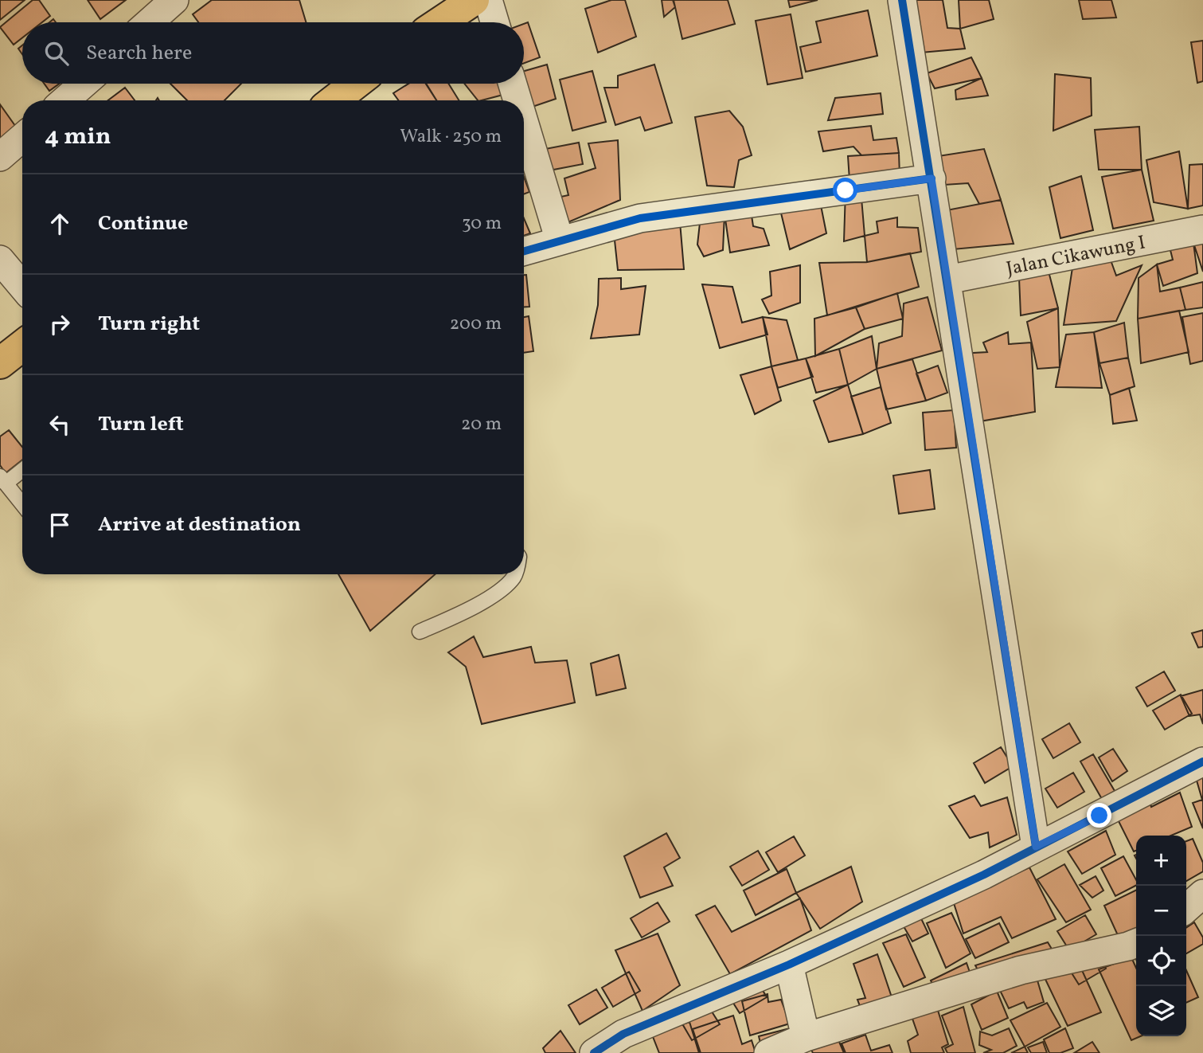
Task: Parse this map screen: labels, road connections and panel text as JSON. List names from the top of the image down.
{
  "streets": {
    "street": ["Jalan Cikawung I"]
  },
  "page": {
    "search": "Search here",
    "heading": ["4 min", "Walk · 250 m"],
    "list": [
      ["Continue", "30 m"],
      ["Turn right", "200 m"],
      ["Turn left", "20 m"],
      "Arrive at destination"
    ],
    "map_buttons": ["+", "−"]
  }
}
